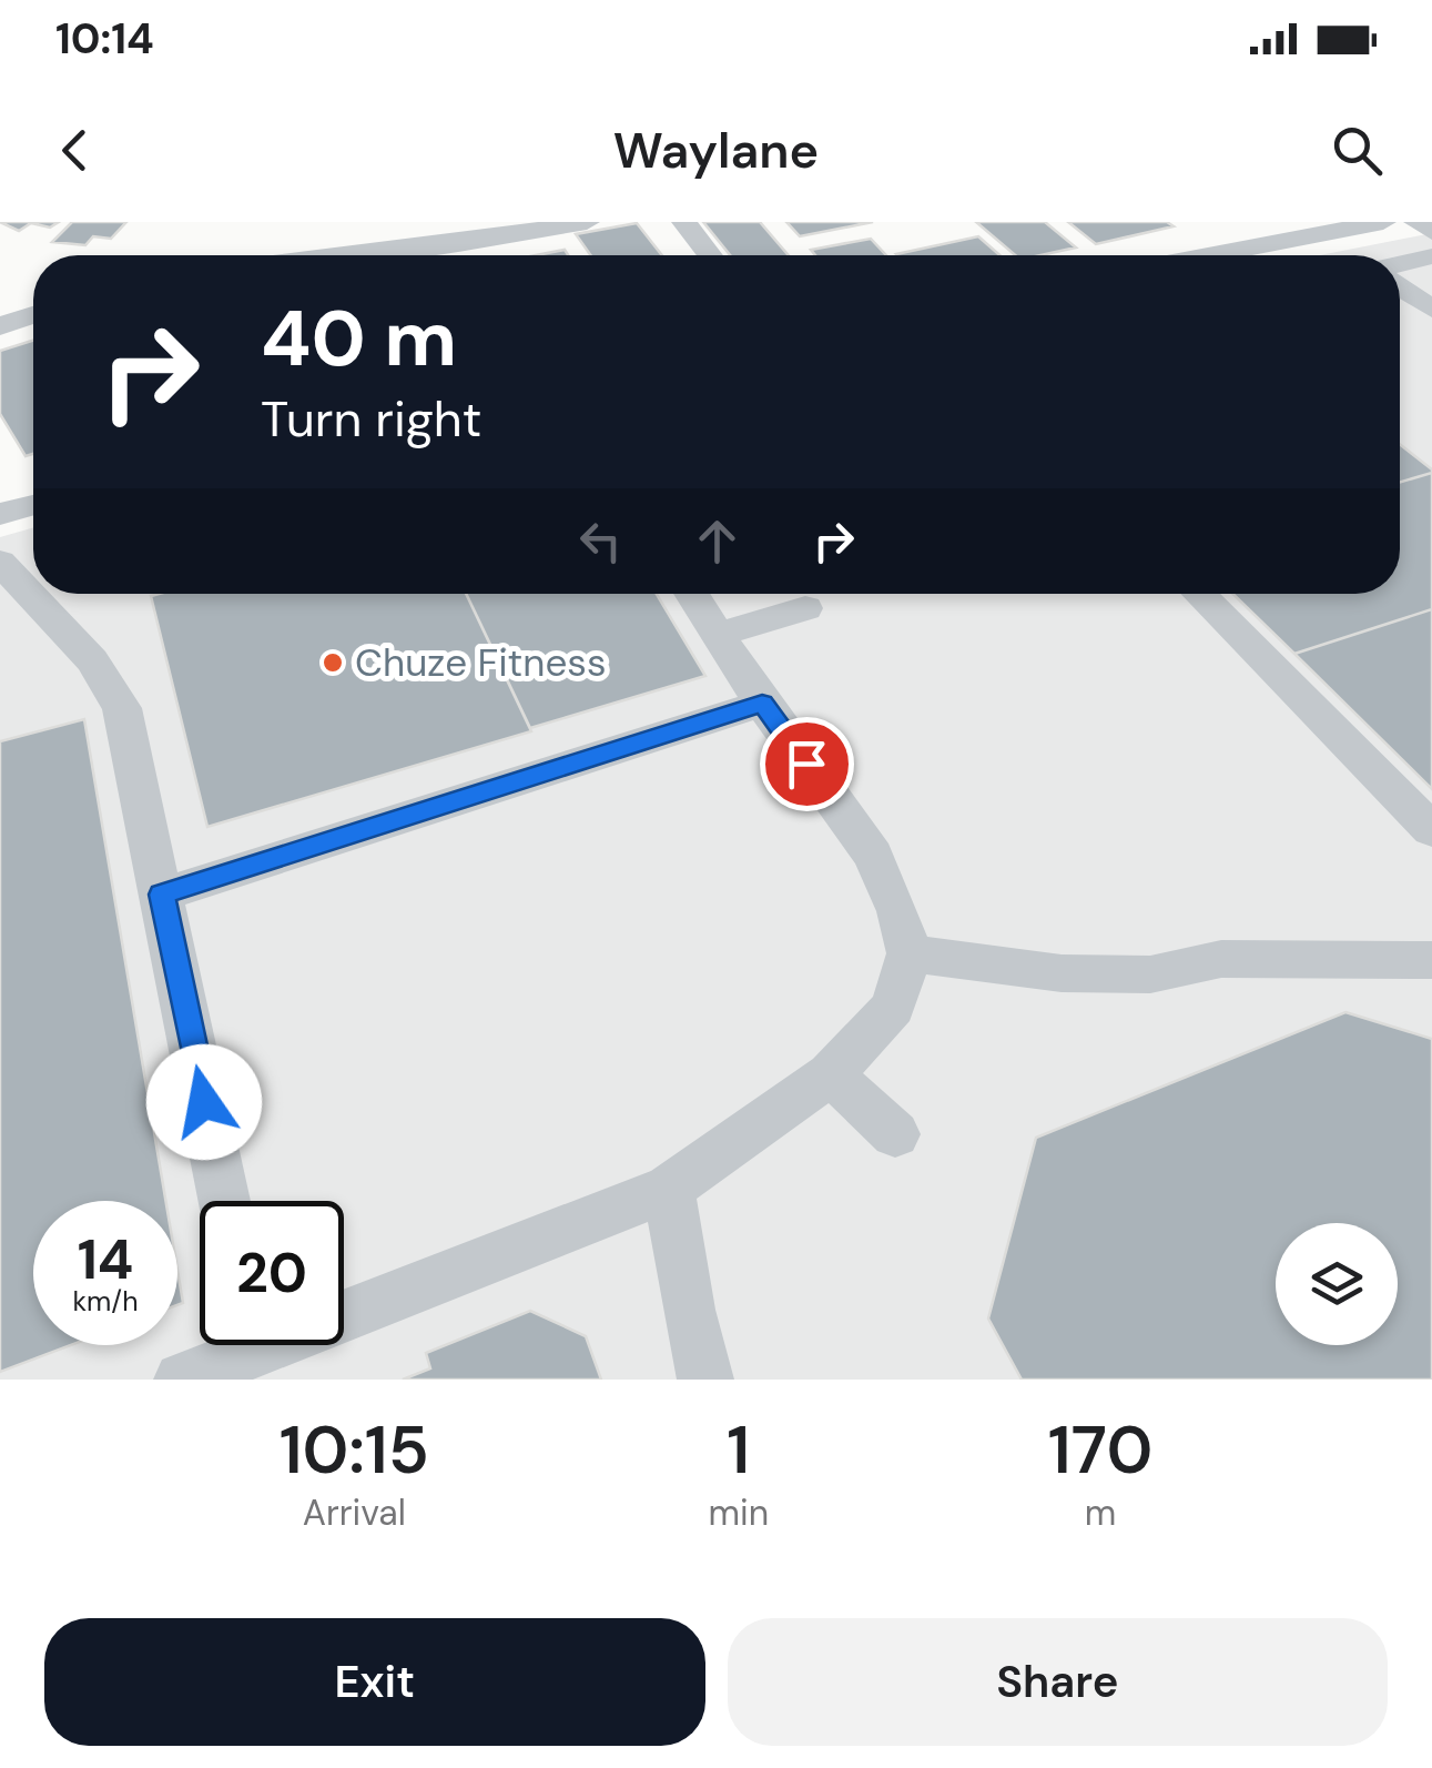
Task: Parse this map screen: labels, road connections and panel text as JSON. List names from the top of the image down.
{
  "places": ["Chuze Fitness"],
  "page": {
    "status": "10:14",
    "header": "Waylane",
    "turn": ["40 m", "Turn right"],
    "speed": "14 km/h",
    "limit": "20",
    "eta": [
      "10:15",
      "Arrival",
      "1",
      "min",
      "170",
      "m"
    ],
    "buttons": ["Exit", "Share"]
  }
}
